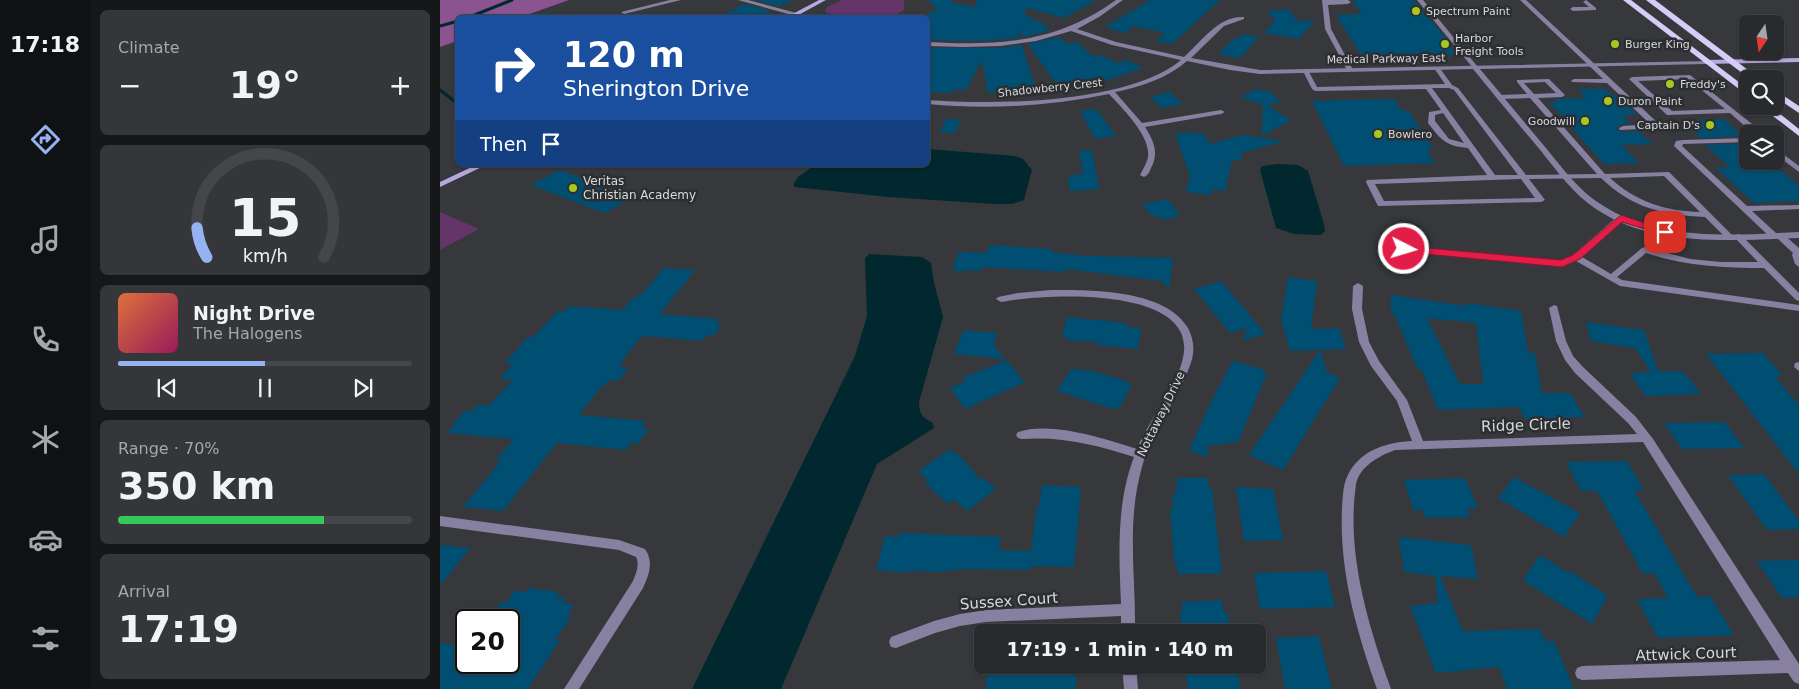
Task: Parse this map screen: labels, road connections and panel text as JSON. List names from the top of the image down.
{
  "streets": {
    "street": [
      "Medical Parkway East",
      "Shadowberry Crest",
      "Nottaway Drive",
      "Ridge Circle",
      "Sussex Court",
      "Attwick Court"
    ]
  },
  "crossings": [
    ["Medical Parkway East", "Shadowberry Crest"],
    ["Nottaway Drive", "Sussex Court"]
  ],
  "places": [
    "Spectrum Paint",
    "Harbor Freight Tools",
    "Burger King",
    "Freddy's",
    "Duron Paint",
    "Goodwill",
    "Captain D's",
    "Bowlero",
    "Veritas Christian Academy"
  ],
  "north": "bottom",
  "page": {
    "tabs": "17:18",
    "tile": [
      "Climate",
      ["Range · 70%", "350 km"],
      ["Arrival", "17:19"]
    ],
    "turn": ["120 m", "Sherington Drive"],
    "heat": ["−", "19°", "+"],
    "then": "Then",
    "song": ["Night Drive", "The Halogens"],
    "limit": "20",
    "trip": "17:19 · 1 min · 140 m",
    "gauge": ["15", "km/h"]
  }
}
